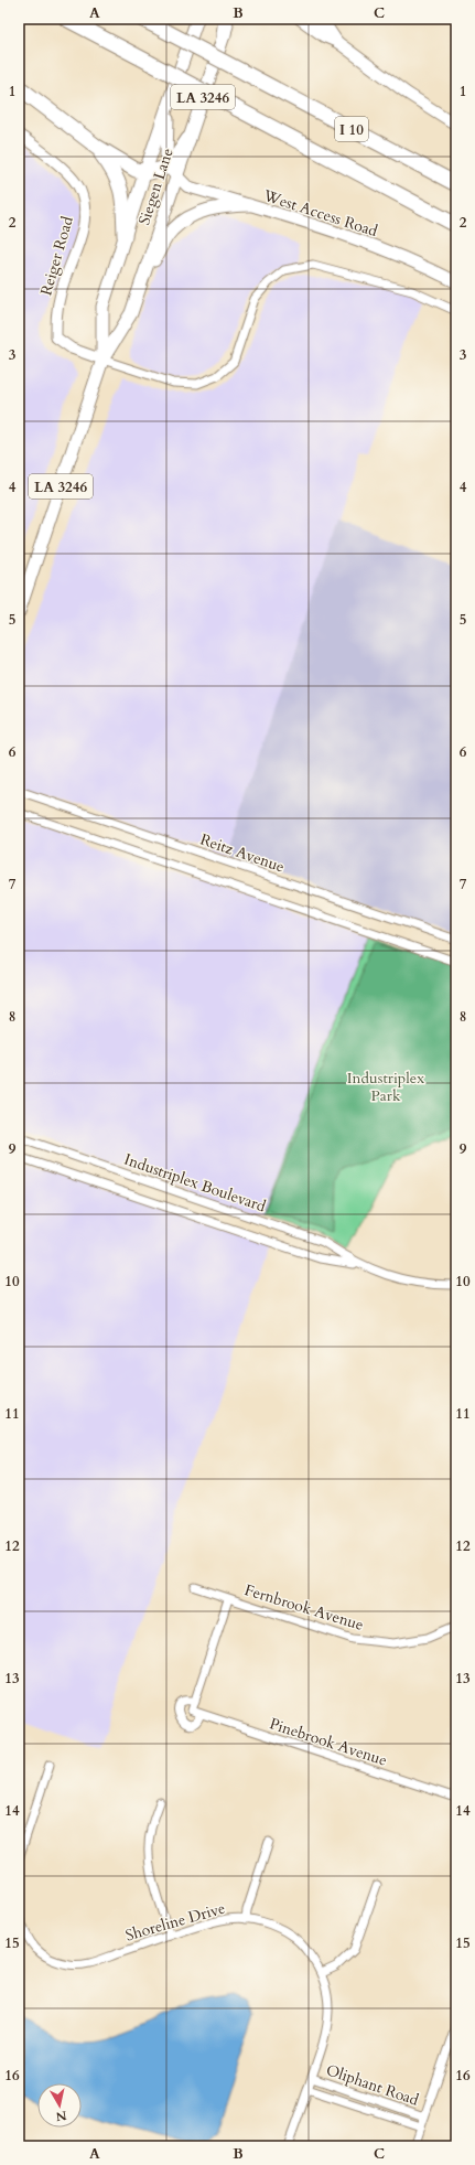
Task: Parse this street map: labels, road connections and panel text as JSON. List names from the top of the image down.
{
  "streets": {
    "highway": ["I 10"],
    "main road": ["LA 3246", "Siegen Lane", "West Access Road"],
    "street": [
      "Reiger Road",
      "Reitz Avenue",
      "Industriplex Boulevard",
      "Fernbrook Avenue",
      "Pinebrook Avenue",
      "Shoreline Drive",
      "Oliphant Road"
    ]
  },
  "crossings": [
    ["Siegen Lane", "West Access Road"],
    ["Siegen Lane", "Reiger Road"],
    ["Shoreline Drive", "Oliphant Road"]
  ],
  "parks": ["Industriplex Park"],
  "north": "bottom",
  "grid": {
    "columns": ["A", "B", "C"],
    "rows": [
      "1",
      "2",
      "3",
      "4",
      "5",
      "6",
      "7",
      "8",
      "9",
      "10",
      "11",
      "12",
      "13",
      "14",
      "15",
      "16"
    ]
  }
}
